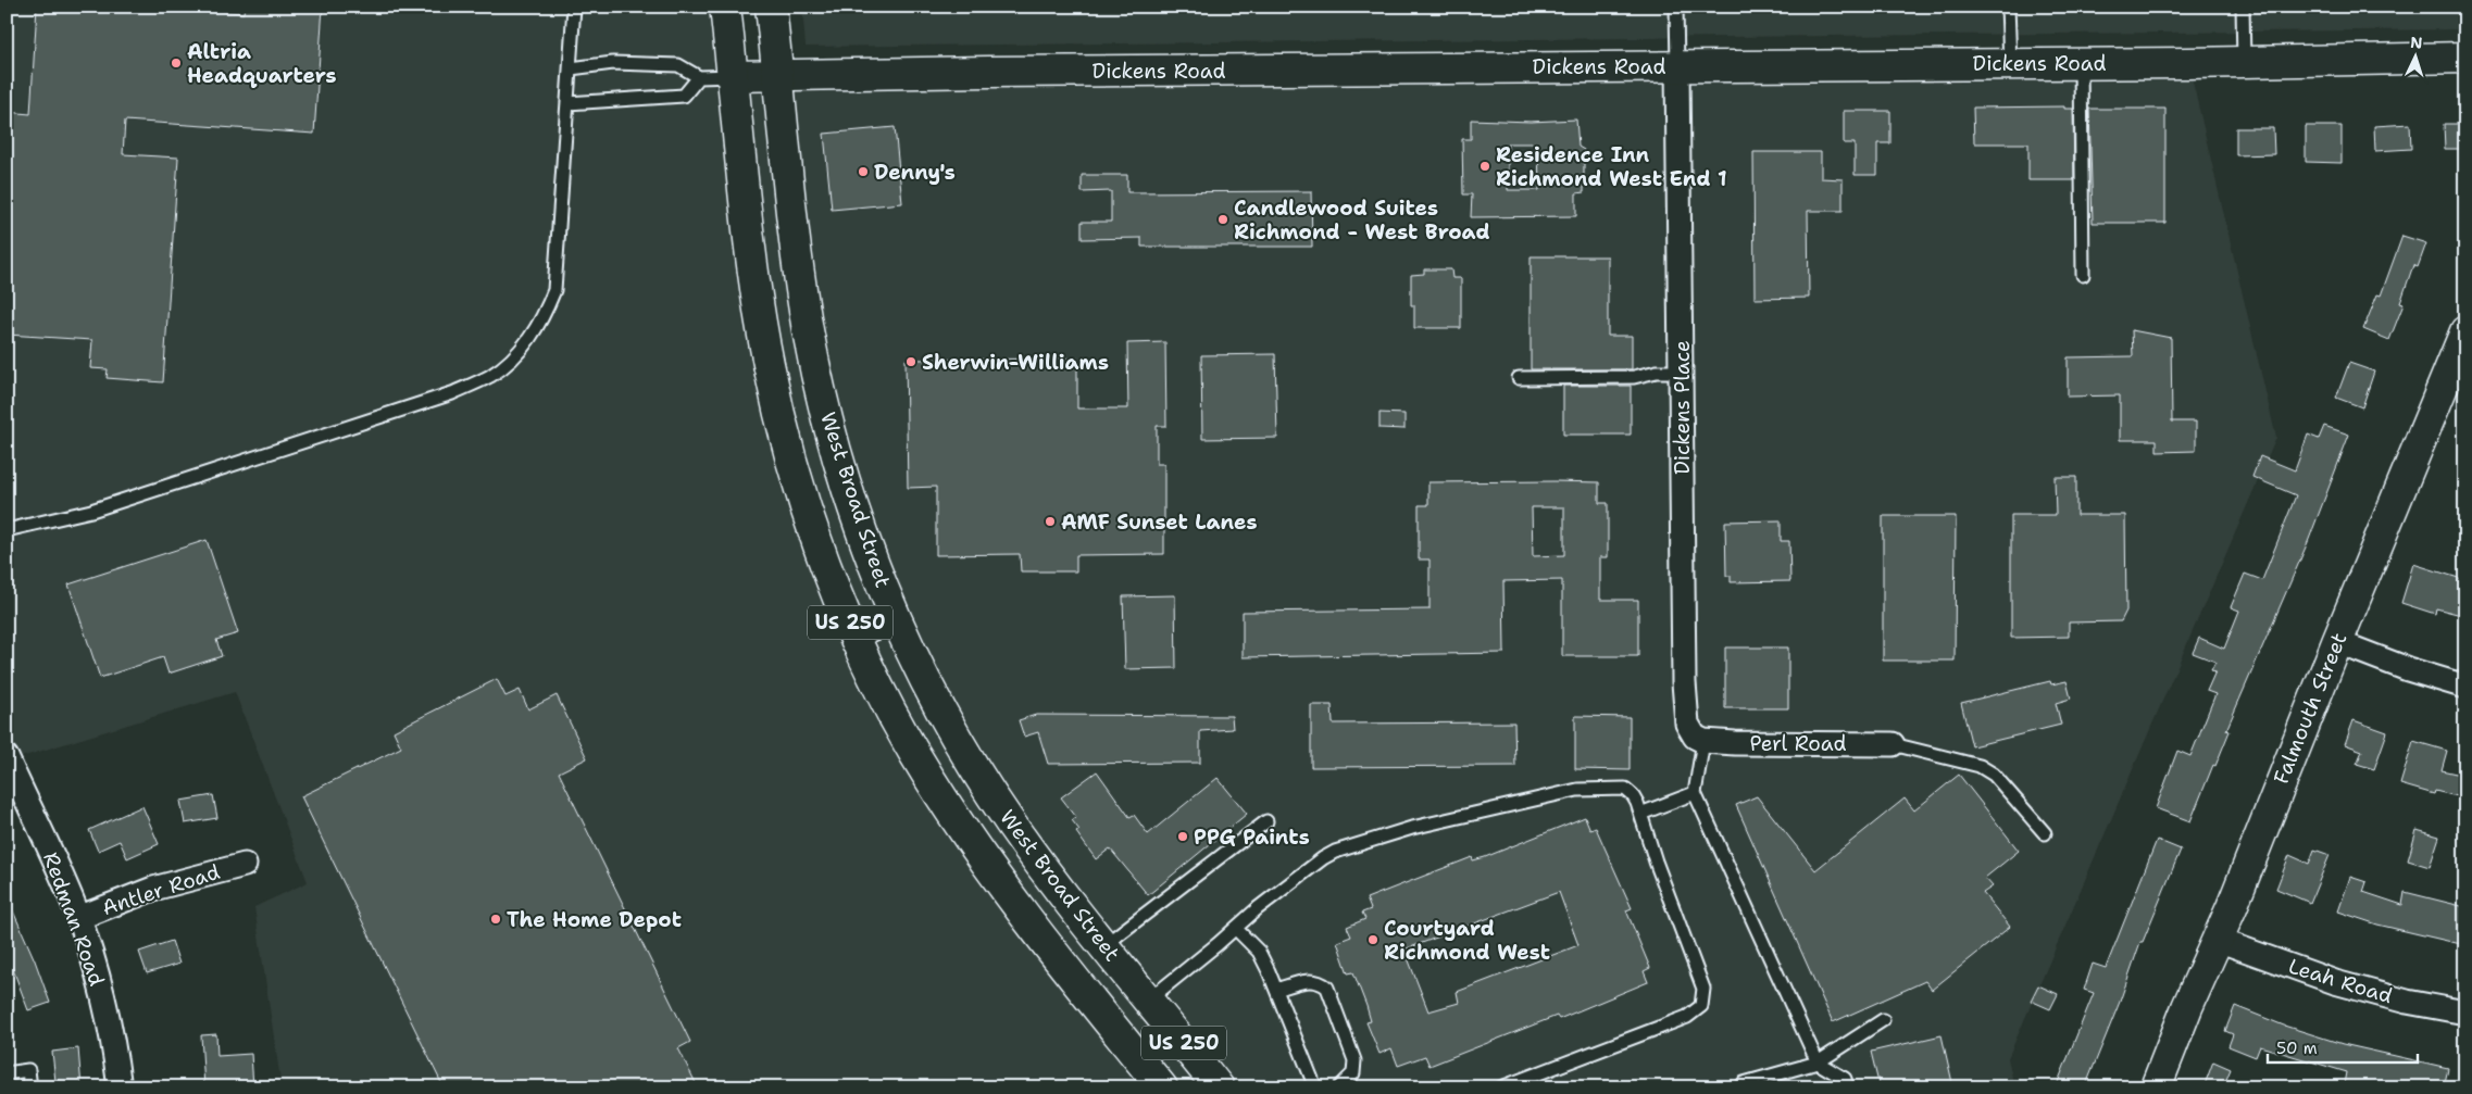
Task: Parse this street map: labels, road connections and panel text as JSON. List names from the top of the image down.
{
  "streets": {
    "main road": [
      "Dickens Road",
      "West Broad Street",
      "US 250",
      "Falmouth Street"
    ],
    "street": [
      "Dickens Place",
      "Perl Road",
      "Antler Road",
      "Redman Road",
      "Leah Road"
    ]
  },
  "crossings": [
    ["Dickens Road", "Dickens Place"],
    ["Dickens Road", "West Broad Street"],
    ["Dickens Road", "US 250"],
    ["Dickens Place", "Perl Road"],
    ["Falmouth Street", "Leah Road"],
    ["Antler Road", "Redman Road"]
  ],
  "places": [
    "Altria Headquarters",
    "Residence Inn Richmond West End 1",
    "Denny's",
    "Candlewood Suites Richmond - West Broad",
    "Sherwin-Williams",
    "AMF Sunset Lanes",
    "PPG Paints",
    "The Home Depot",
    "Courtyard Richmond West"
  ],
  "scale_bar": "50 m",
  "north": "top"
}
